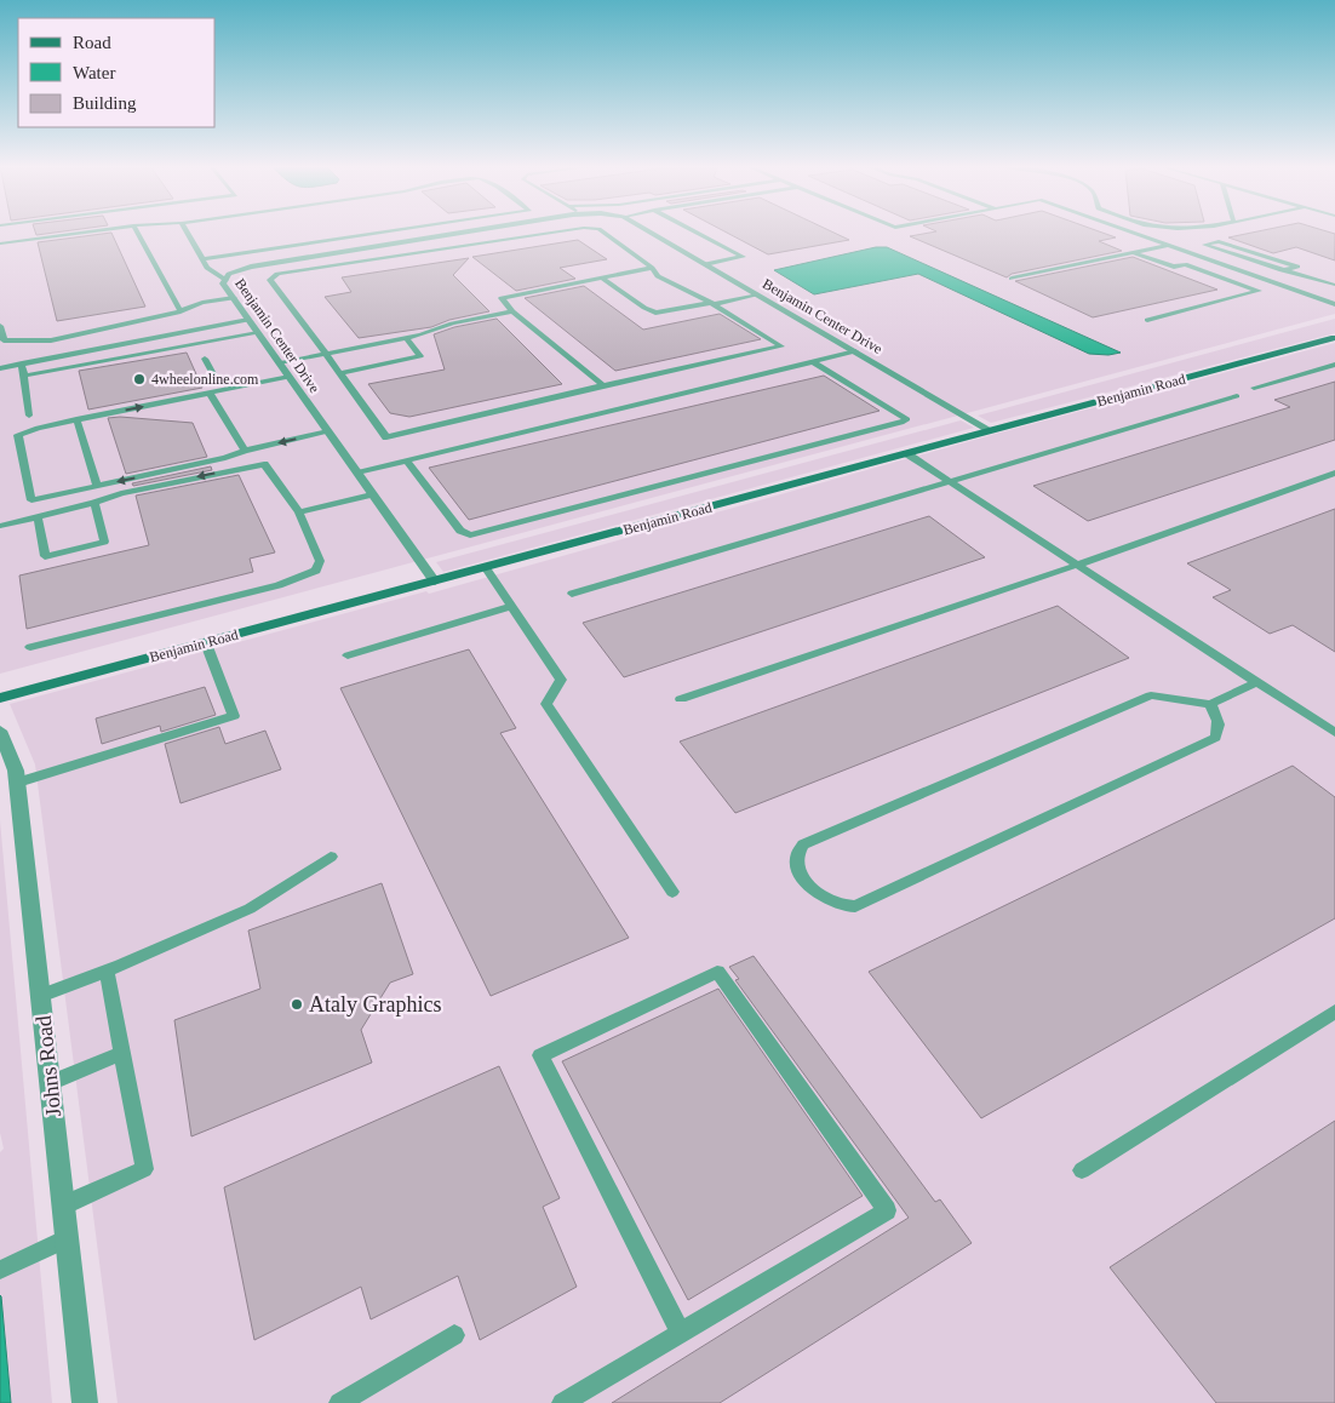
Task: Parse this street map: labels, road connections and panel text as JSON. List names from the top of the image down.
{
  "streets": {
    "street": ["Benjamin Center Drive", "Benjamin Road", "Johns Road"]
  },
  "crossings": [
    ["Benjamin Center Drive", "Benjamin Road"]
  ],
  "places": ["4wheelonline.com", "Ataly Graphics"],
  "legend": ["Road", "Water", "Building"]
}
